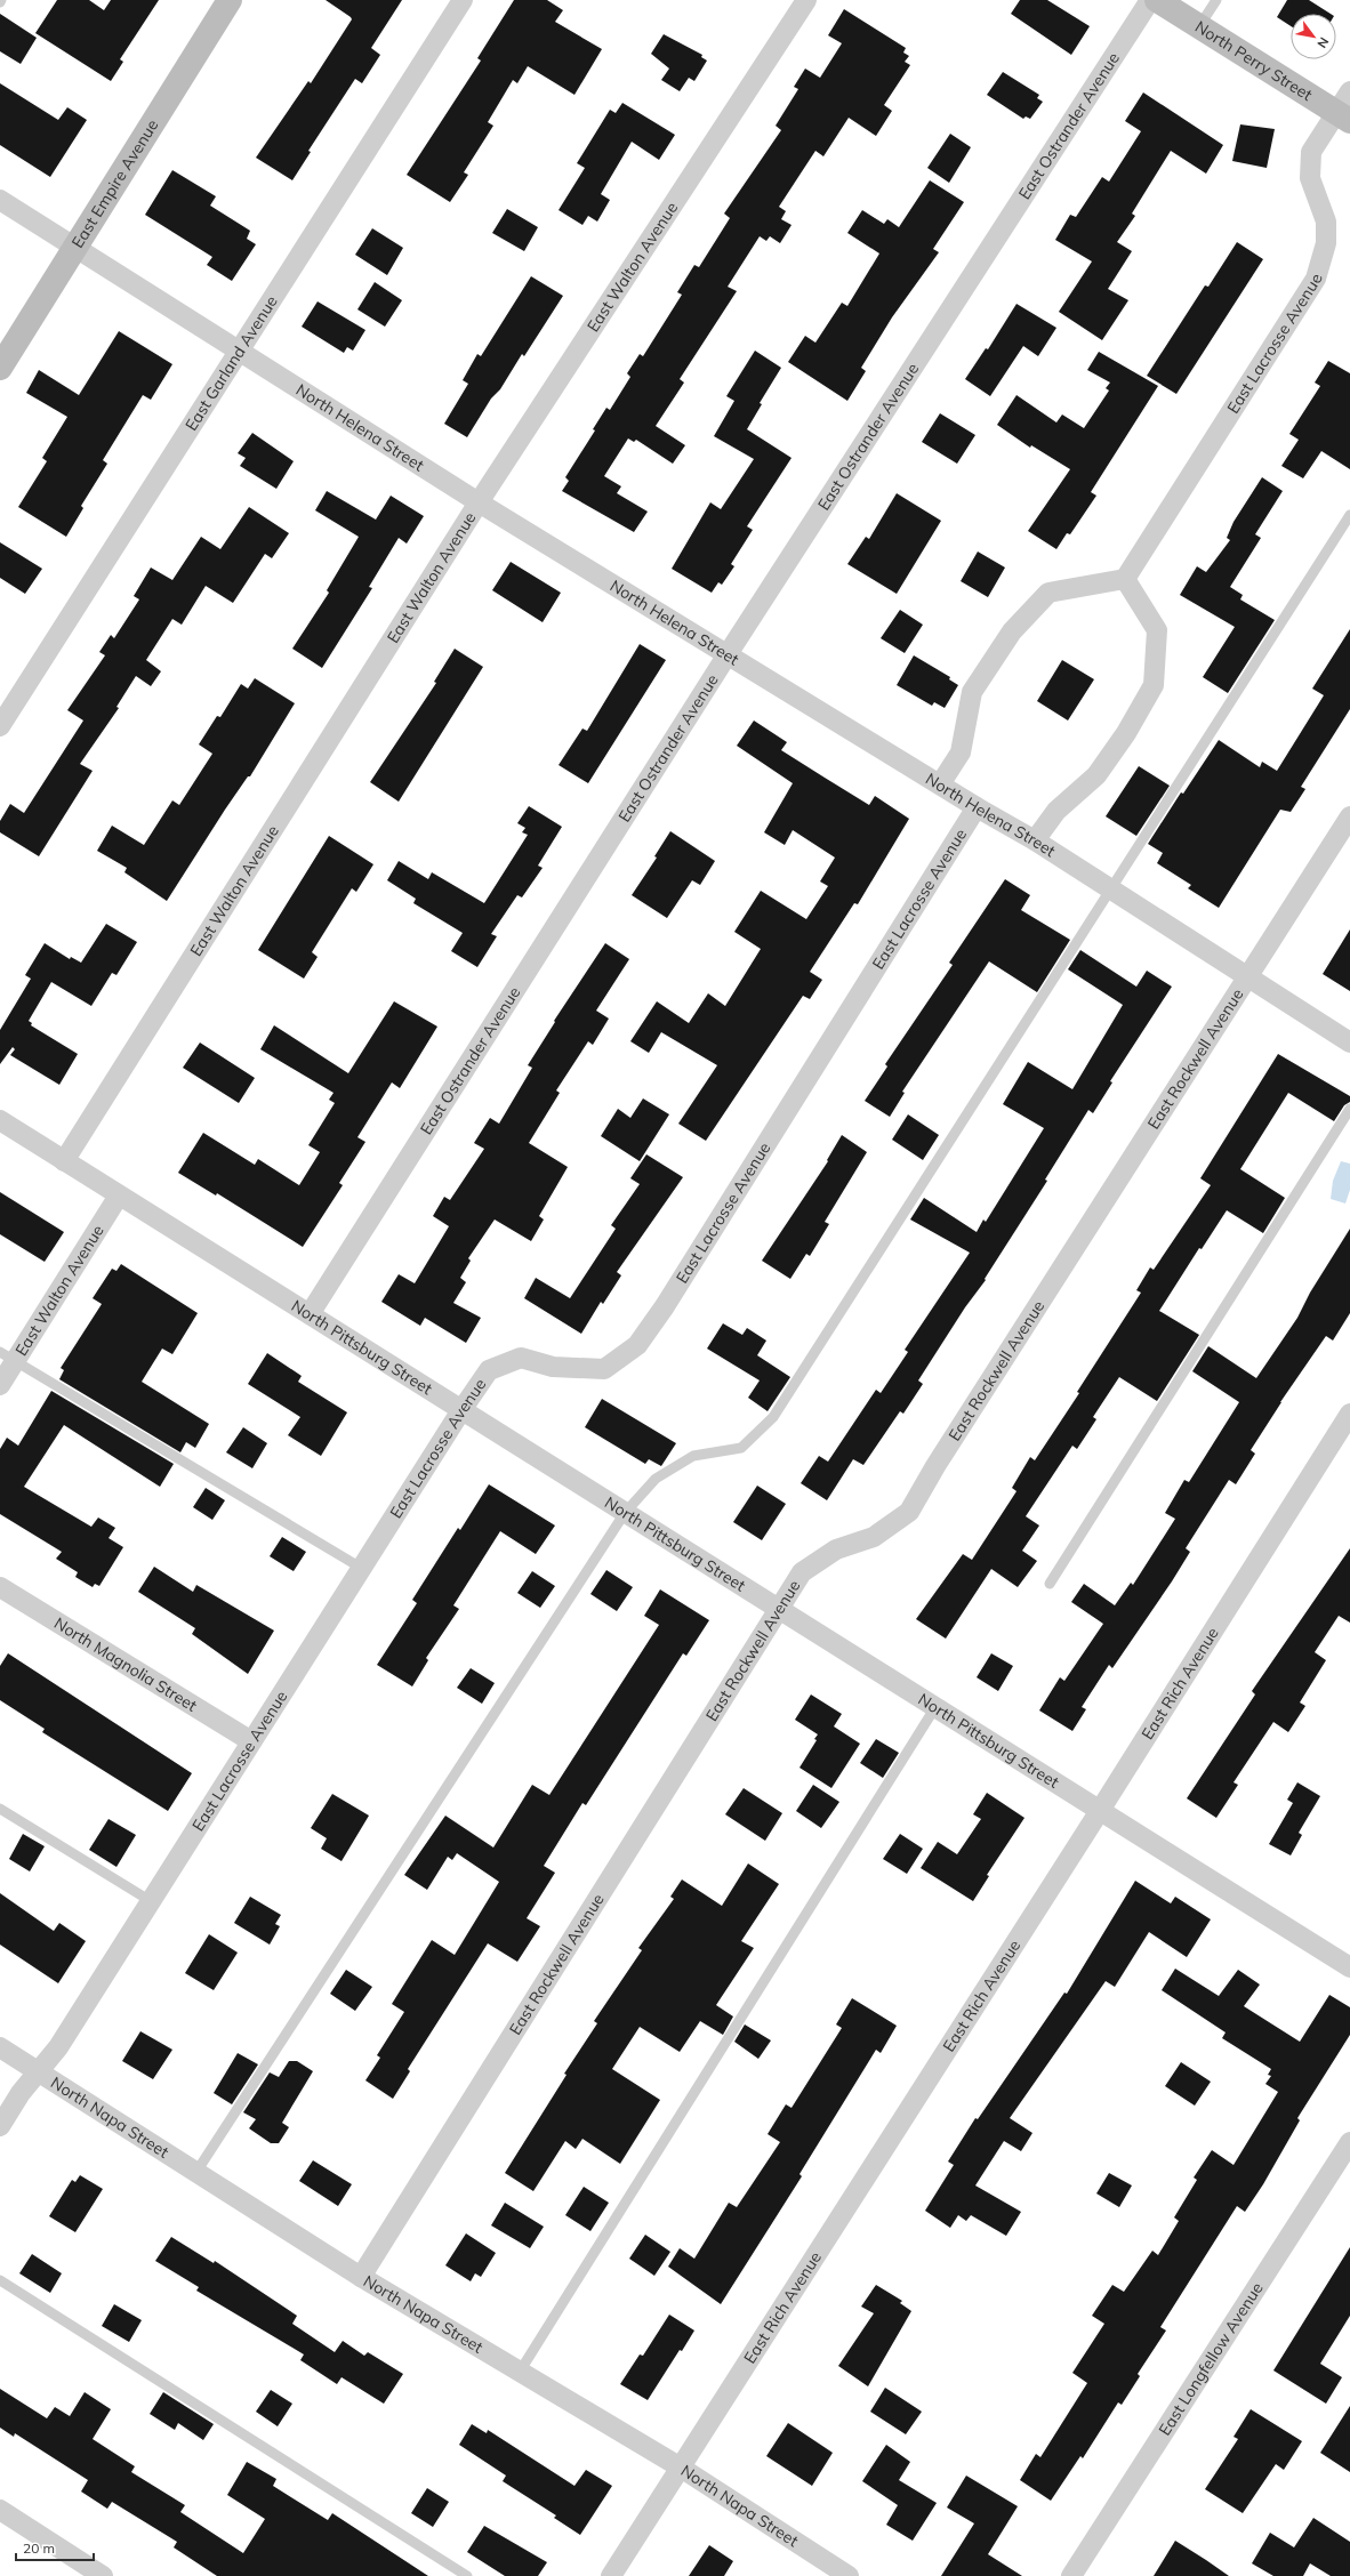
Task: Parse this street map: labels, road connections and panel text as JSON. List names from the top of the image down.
{
  "streets": {
    "street": [
      "North Perry Street",
      "East Ostrander Avenue",
      "East Empire Avenue",
      "East Walton Avenue",
      "East Lacrosse Avenue",
      "East Garland Avenue",
      "North Helena Street",
      "East Rockwell Avenue",
      "North Pittsburg Street",
      "North Magnolia Street",
      "East Rich Avenue",
      "North Napa Street",
      "East Longfellow Avenue"
    ]
  },
  "crossings": [
    ["North Perry Street", "East Lacrosse Avenue"],
    ["East Ostrander Avenue", "North Helena Street"],
    ["East Ostrander Avenue", "North Pittsburg Street"],
    ["East Empire Avenue", "North Helena Street"],
    ["East Walton Avenue", "North Helena Street"],
    ["East Walton Avenue", "North Pittsburg Street"],
    ["East Lacrosse Avenue", "North Helena Street"],
    ["East Lacrosse Avenue", "North Pittsburg Street"],
    ["East Lacrosse Avenue", "North Magnolia Street"],
    ["East Lacrosse Avenue", "North Napa Street"],
    ["East Garland Avenue", "North Helena Street"],
    ["North Helena Street", "East Rockwell Avenue"],
    ["East Rockwell Avenue", "North Pittsburg Street"],
    ["East Rockwell Avenue", "North Napa Street"],
    ["North Pittsburg Street", "East Rich Avenue"],
    ["East Rich Avenue", "North Napa Street"]
  ],
  "scale_bar": "20 m",
  "north": "bottom right"
}
